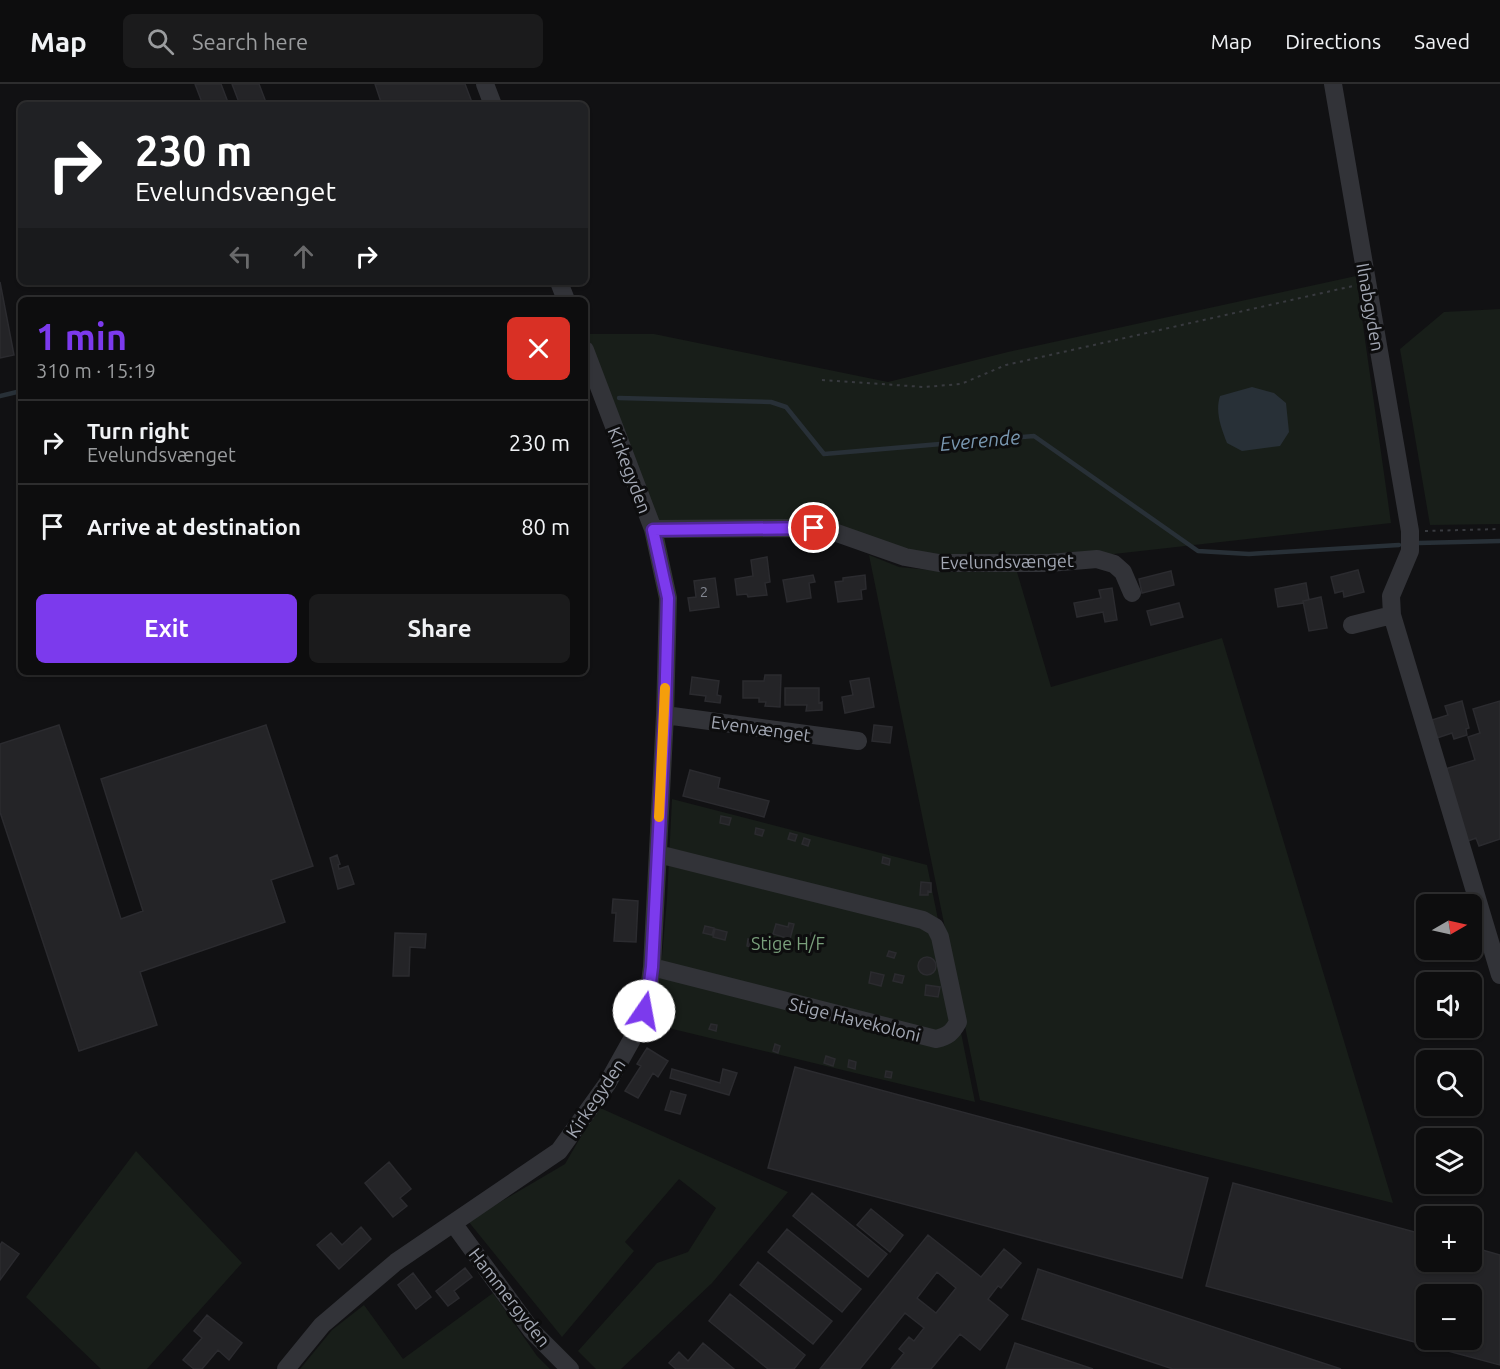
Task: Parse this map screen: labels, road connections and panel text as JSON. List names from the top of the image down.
{
  "streets": {
    "street": [
      "Ilnabgyden",
      "Kirkegyden",
      "Evelundsvænget",
      "Evenvænget",
      "Stige Havekoloni",
      "Hammergyden"
    ]
  },
  "crossings": [
    ["Kirkegyden", "Evelundsvænget"],
    ["Kirkegyden", "Evenvænget"],
    ["Kirkegyden", "Stige Havekoloni"],
    ["Kirkegyden", "Hammergyden"]
  ],
  "water": ["Everende"],
  "parks": ["Stige H/F"],
  "house_numbers": ["2"],
  "north": "right",
  "page": {
    "header": "Map",
    "search": "Search here",
    "nav": ["Map", "Directions", "Saved"],
    "turn": ["230 m", "Evelundsvænget"],
    "heading": ["1 min", "310 m · 15:19"],
    "list": [
      {
        "name": "Turn right",
        "note": "Evelundsvænget",
        "value": "230 m"
      },
      {
        "name": "Arrive at destination",
        "value": "80 m"
      }
    ],
    "buttons": ["Exit", "Share"],
    "map_buttons": ["+", "−"]
  }
}
